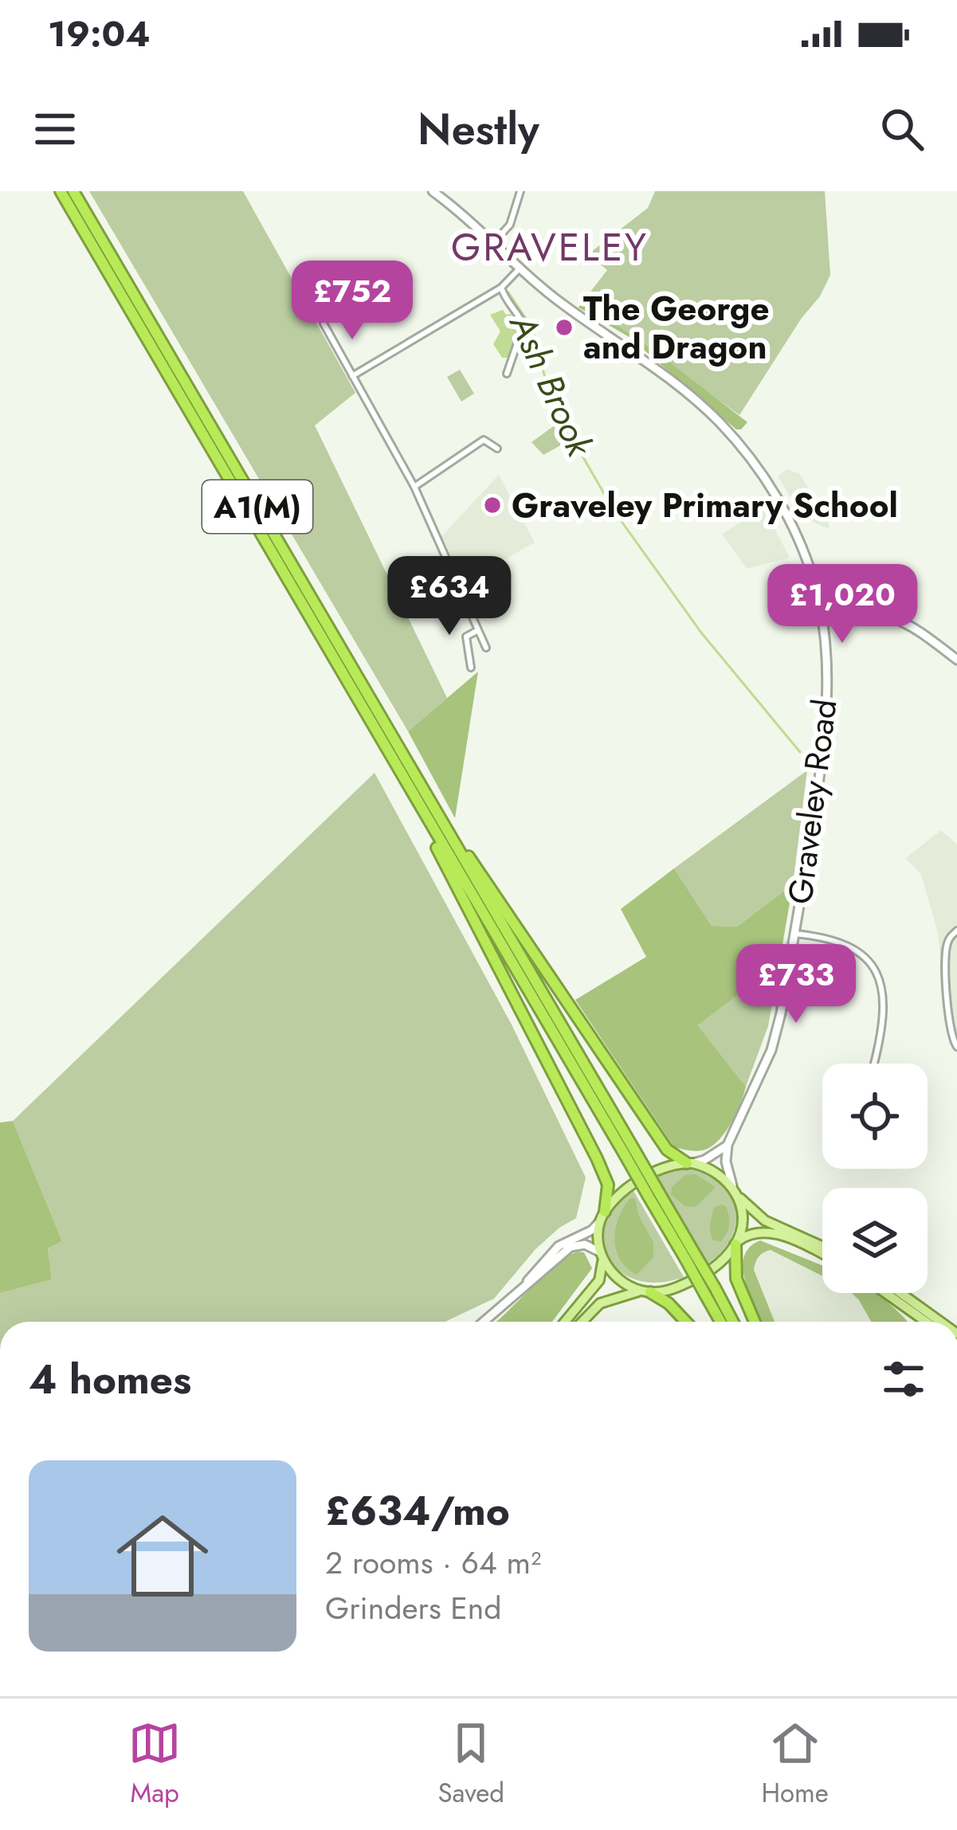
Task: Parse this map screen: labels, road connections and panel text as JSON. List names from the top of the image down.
{
  "streets": {
    "highway": ["A1(M)"],
    "main road": ["Graveley Road"]
  },
  "districts": ["GRAVELEY"],
  "water": ["Ash Brook"],
  "places": ["The George and Dragon", "Graveley Primary School"],
  "page": {
    "status": "19:04",
    "header": "Nestly",
    "price": [
      "£752",
      "£634",
      "£1,020",
      "£733"
    ],
    "heading": "4 homes",
    "list": [
      {
        "name": "£634/mo",
        "note": "2 rooms · 64 m² · Grinders End"
      }
    ],
    "tabs": ["Map", "Saved", "Home"]
  }
}
